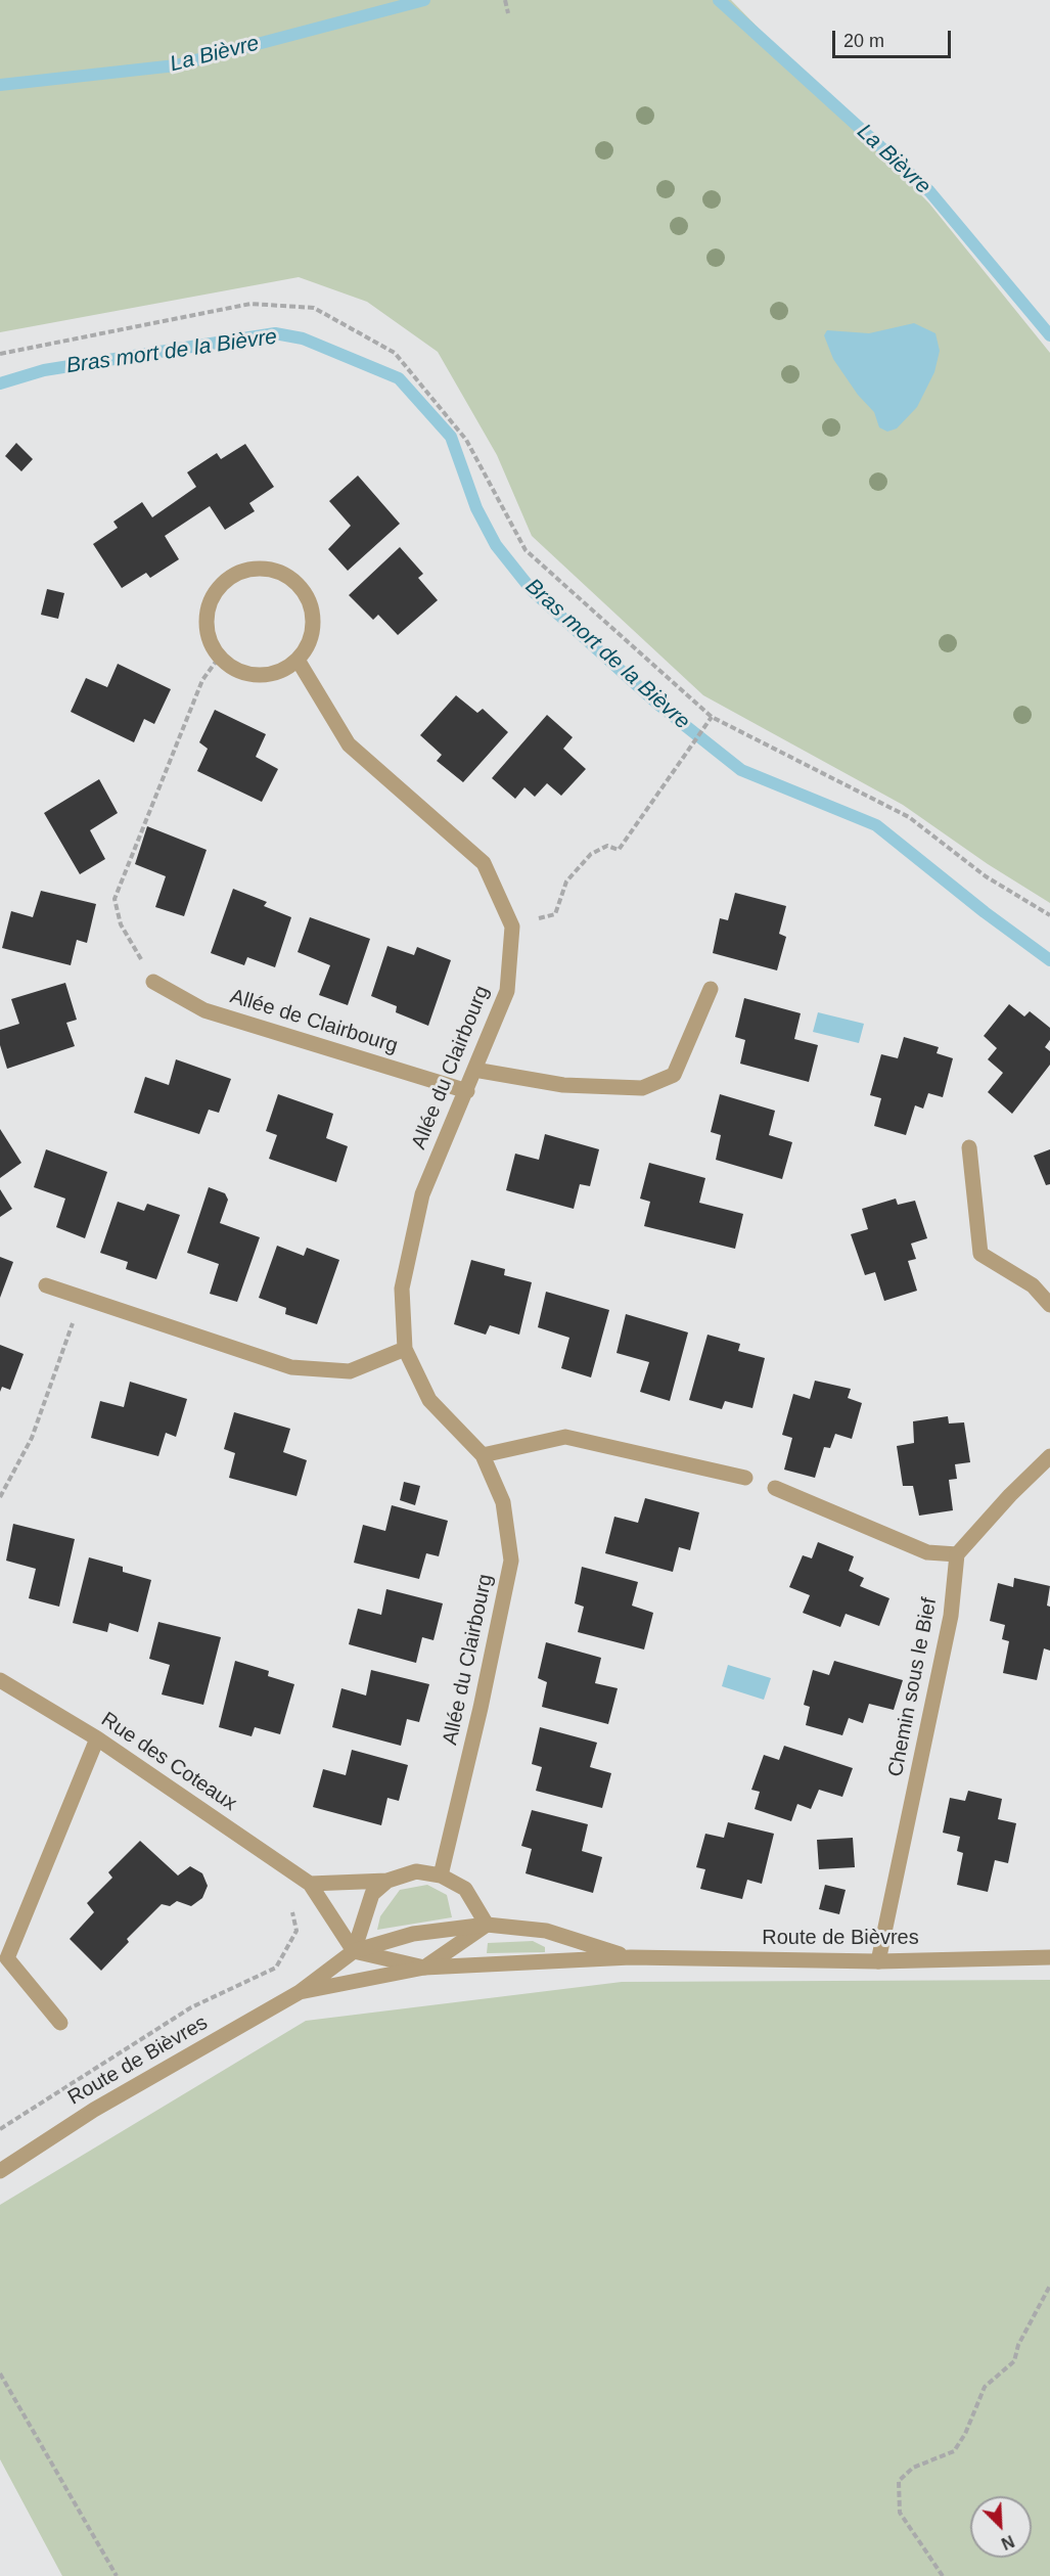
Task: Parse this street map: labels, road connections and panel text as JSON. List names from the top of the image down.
{
  "streets": {
    "street": [
      "Allée de Clairbourg",
      "Allée du Clairbourg",
      "Chemin sous le Bief",
      "Rue des Coteaux",
      "Route de Bièvres"
    ]
  },
  "crossings": [
    ["Allée de Clairbourg", "Allée du Clairbourg"],
    ["Chemin sous le Bief", "Route de Bièvres"],
    ["Rue des Coteaux", "Route de Bièvres"]
  ],
  "water": ["La Bièvre", "Bras mort de la Bièvre"],
  "scale_bar": "20 m",
  "north": "bottom right"
}
